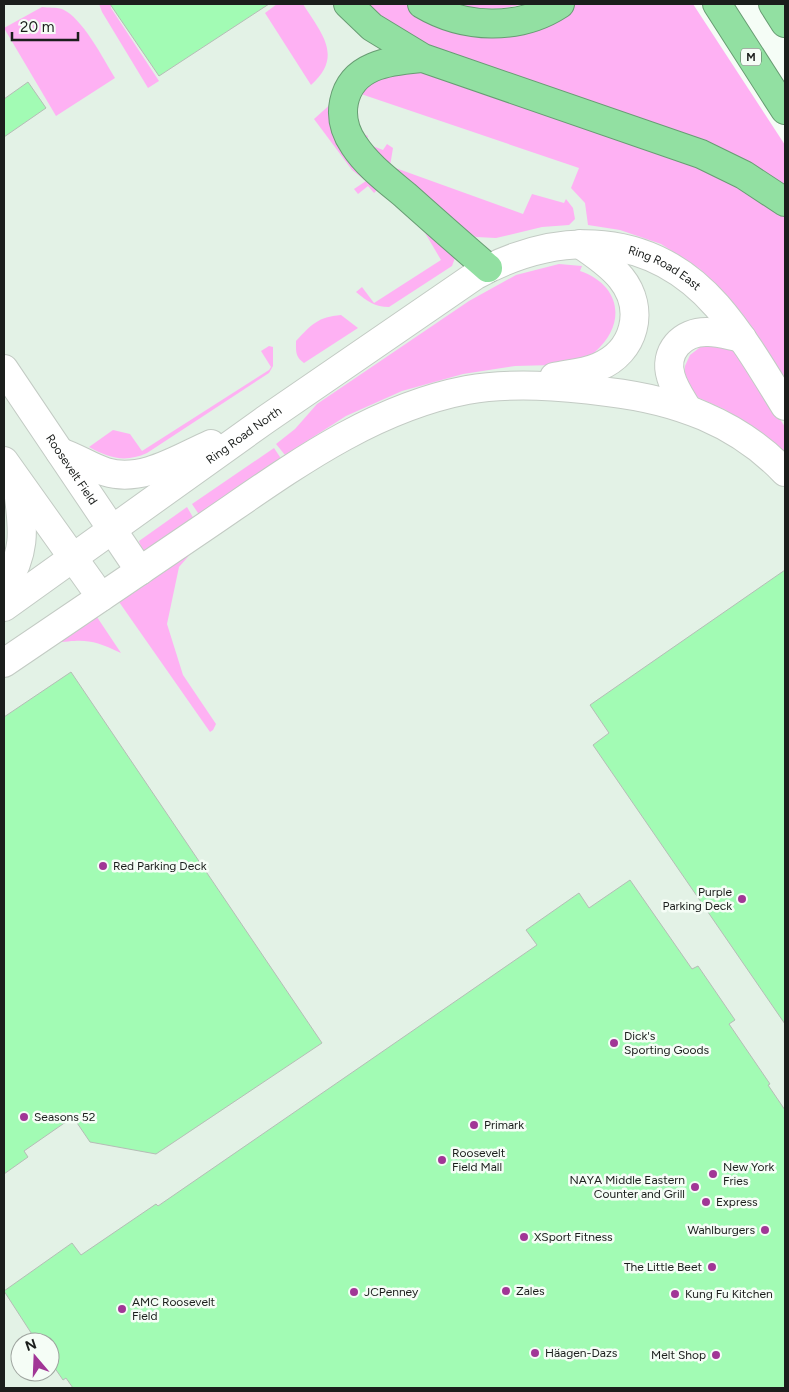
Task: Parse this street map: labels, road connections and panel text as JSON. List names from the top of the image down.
{
  "streets": {
    "highway": ["M"],
    "street": ["Ring Road East", "Ring Road North", "Roosevelt Field"]
  },
  "crossings": [
    ["Ring Road East", "Ring Road North"],
    ["Ring Road North", "Roosevelt Field"]
  ],
  "places": [
    "Red Parking Deck",
    "Purple Parking Deck",
    "Dick's Sporting Goods",
    "Seasons 52",
    "Primark",
    "Roosevelt Field Mall",
    "New York Fries",
    "NAYA Middle Eastern Counter and Grill",
    "Express",
    "Wahlburgers",
    "XSport Fitness",
    "The Little Beet",
    "Zales",
    "JCPenney",
    "Kung Fu Kitchen",
    "AMC Roosevelt Field",
    "Häagen-Dazs",
    "Melt Shop"
  ],
  "scale_bar": "20 m",
  "north": "top"
}
